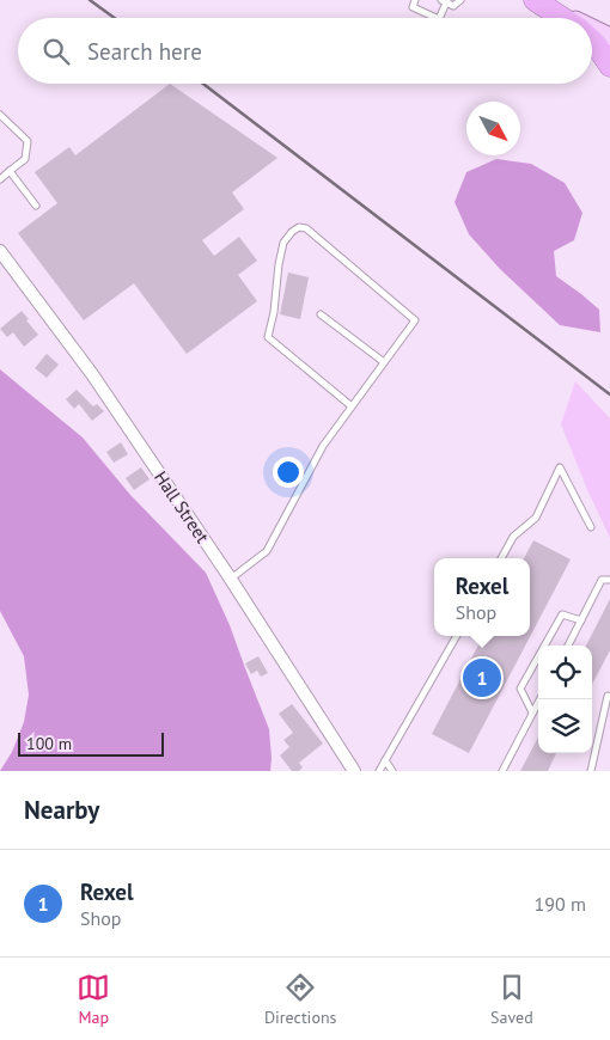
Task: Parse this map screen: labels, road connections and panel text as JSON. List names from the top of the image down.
{
  "streets": {
    "street": ["Hall Street"]
  },
  "scale_bar": "100 m",
  "north": "bottom right",
  "page": {
    "search": "Search here",
    "popup": ["Rexel", "Shop"],
    "pins": "1",
    "scale": "100 m",
    "heading": "Nearby",
    "list": [
      {
        "mark": "1",
        "name": "Rexel",
        "note": "Shop",
        "value": "190 m"
      }
    ],
    "nav": ["Map", "Directions", "Saved"]
  }
}
